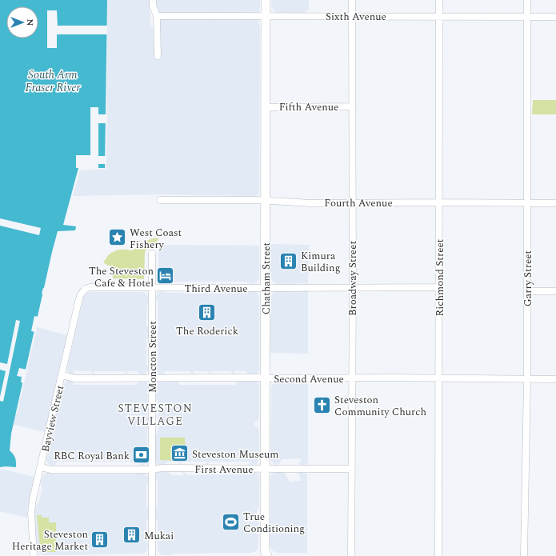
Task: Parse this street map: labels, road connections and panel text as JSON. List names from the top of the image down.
{
  "streets": {
    "street": [
      "Sixth Avenue",
      "Fifth Avenue",
      "Fourth Avenue",
      "Richmond Street",
      "Chatham Street",
      "Broadway Street",
      "Garry Street",
      "Third Avenue",
      "Moncton Street",
      "Second Avenue",
      "Bayview Street",
      "First Avenue"
    ]
  },
  "crossings": [
    ["Sixth Avenue", "Richmond Street"],
    ["Sixth Avenue", "Chatham Street"],
    ["Sixth Avenue", "Broadway Street"],
    ["Sixth Avenue", "Garry Street"],
    ["Fifth Avenue", "Chatham Street"],
    ["Fifth Avenue", "Broadway Street"],
    ["Fourth Avenue", "Richmond Street"],
    ["Fourth Avenue", "Chatham Street"],
    ["Fourth Avenue", "Broadway Street"],
    ["Fourth Avenue", "Garry Street"],
    ["Richmond Street", "Third Avenue"],
    ["Richmond Street", "Second Avenue"],
    ["Chatham Street", "Third Avenue"],
    ["Chatham Street", "Second Avenue"],
    ["Chatham Street", "First Avenue"],
    ["Broadway Street", "Third Avenue"],
    ["Broadway Street", "Second Avenue"],
    ["Broadway Street", "First Avenue"],
    ["Garry Street", "Second Avenue"],
    ["Third Avenue", "Moncton Street"],
    ["Third Avenue", "Bayview Street"],
    ["Moncton Street", "Second Avenue"],
    ["Moncton Street", "First Avenue"],
    ["Second Avenue", "Bayview Street"],
    ["Bayview Street", "First Avenue"]
  ],
  "districts": ["STEVESTON VILLAGE"],
  "water": ["South Arm Fraser River"],
  "places": {
    "place": ["West Coast Fishery"],
    "building": [
      "Kimura Building",
      "The Roderick",
      "Mukai",
      "Steveston Heritage Market"
    ],
    "hotel": ["The Steveston Cafe & Hotel"],
    "church": ["Steveston Community Church"],
    "museum": ["Steveston Museum"],
    "bank": ["RBC Royal Bank"],
    "sports": ["True Conditioning"]
  },
  "north": "right"
}
